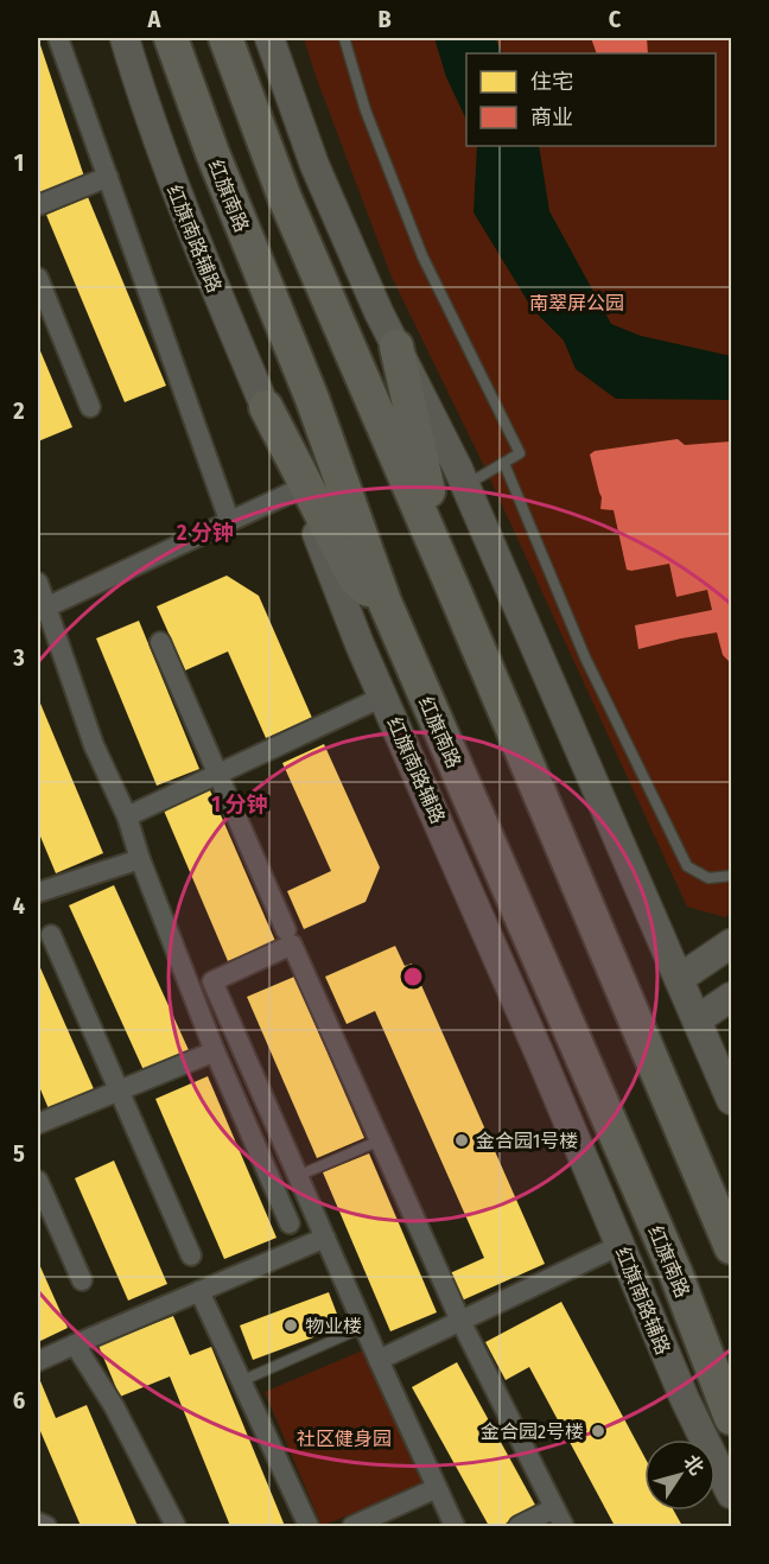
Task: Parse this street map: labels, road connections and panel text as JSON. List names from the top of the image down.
{
  "streets": {
    "highway": ["红旗南路"],
    "main road": ["红旗南路辅路"]
  },
  "parks": ["南翠屏公园", "社区健身园"],
  "places": ["金合园1号楼", "物业楼", "金合园2号楼"],
  "legend": ["住宅", "商业"],
  "north": "top right",
  "grid": {
    "columns": ["A", "B", "C"],
    "rows": [
      "1",
      "2",
      "3",
      "4",
      "5",
      "6"
    ]
  },
  "rings": ["2 分钟", "1 分钟"]
}
